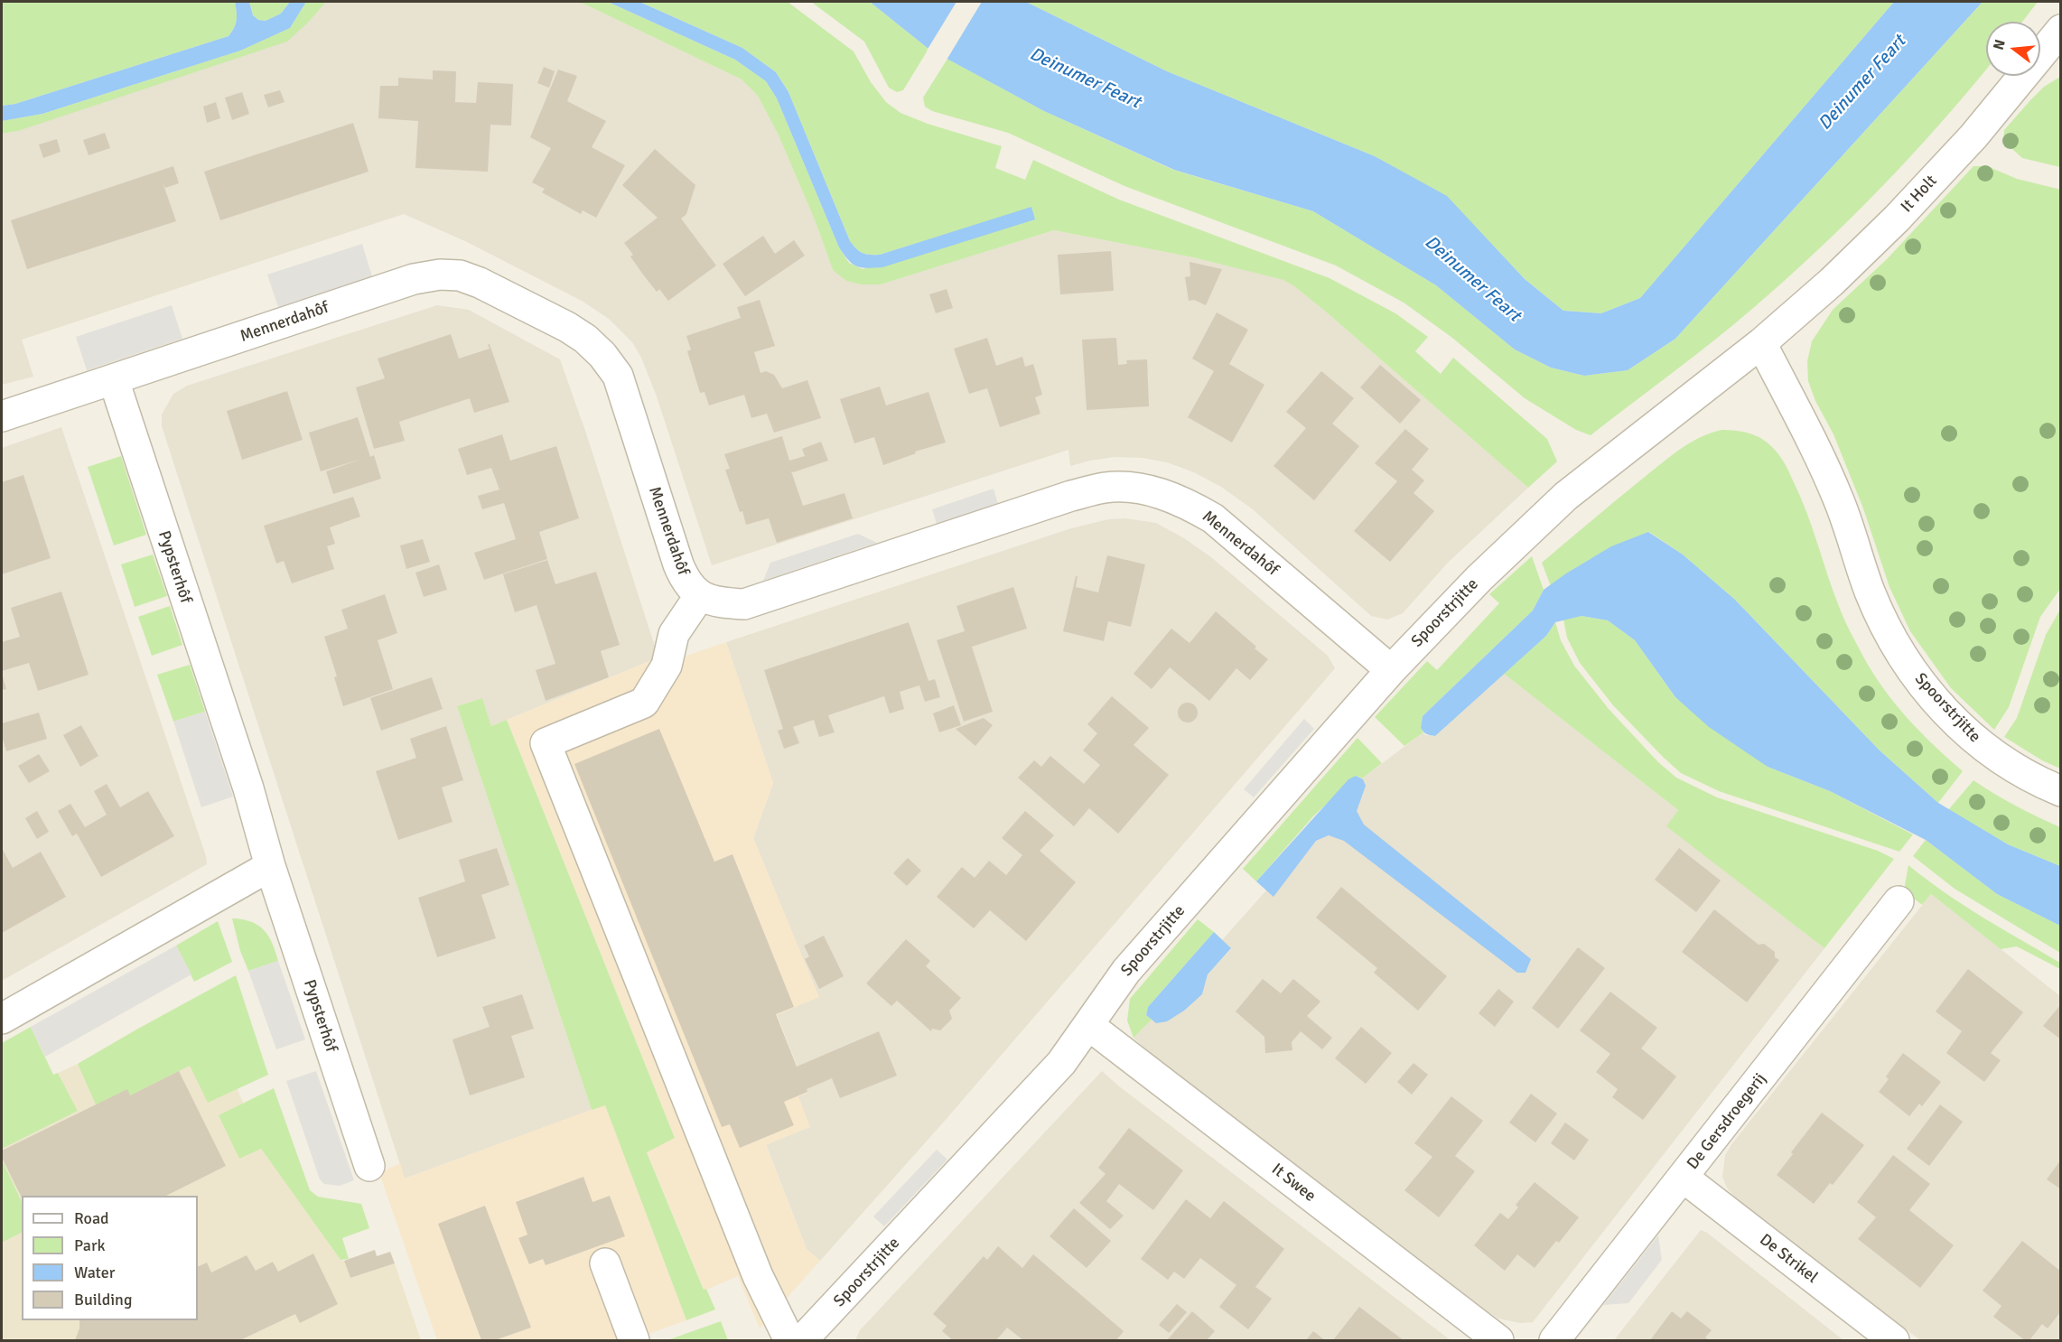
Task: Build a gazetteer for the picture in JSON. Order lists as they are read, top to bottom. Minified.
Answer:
{"streets":{"street":["It Holt","Mennerdahôf","Pypsterhôf","Spoorstrjitte","De Gersdroegerij","It Swee","De Strikel"]},"crossings":[["It Holt","Spoorstrjitte"],["Mennerdahôf","Pypsterhôf"],["Mennerdahôf","Spoorstrjitte"],["Spoorstrjitte","It Swee"],["De Gersdroegerij","De Strikel"]],"water":["Deinumer Feart"],"legend":["Road","Park","Water","Building"],"north":"left"}
